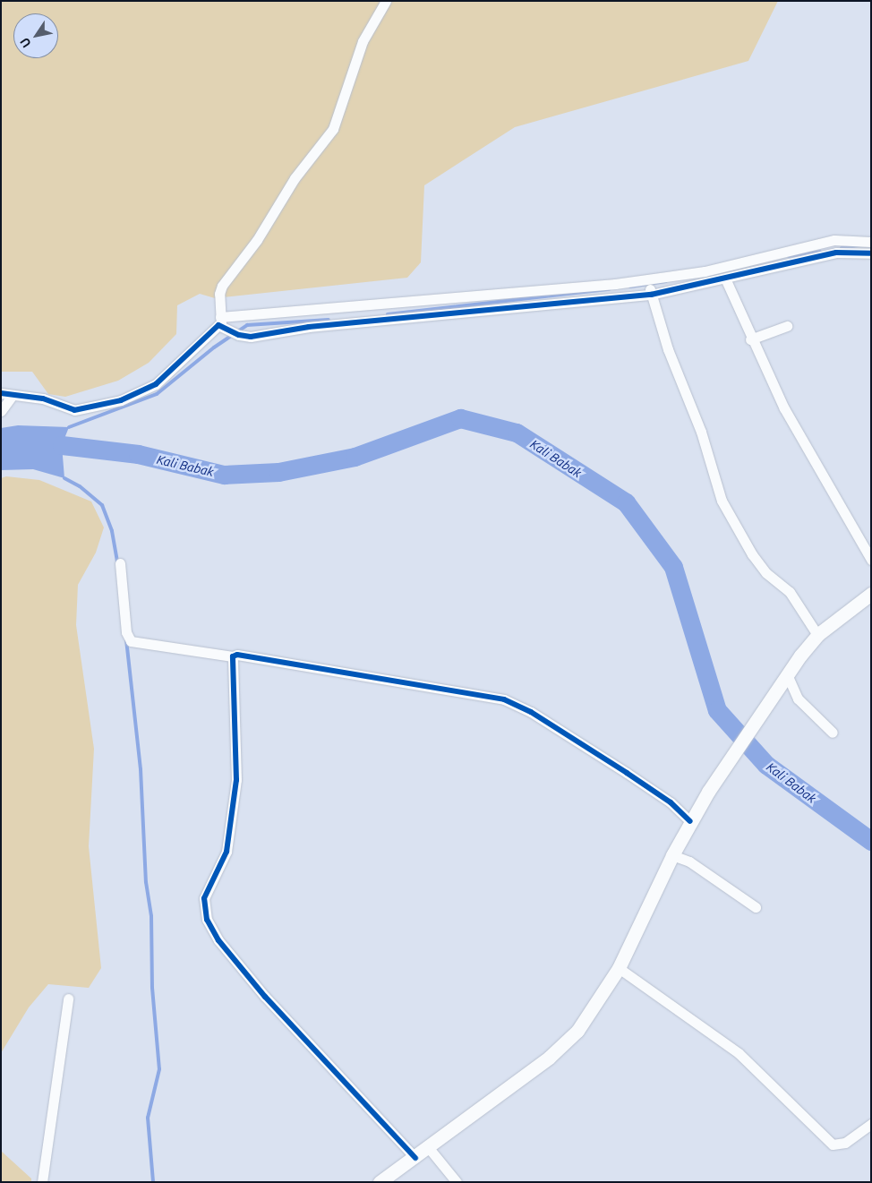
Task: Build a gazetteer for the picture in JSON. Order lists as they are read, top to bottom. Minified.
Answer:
{"water":["Kali Babak"],"north":"bottom left"}
